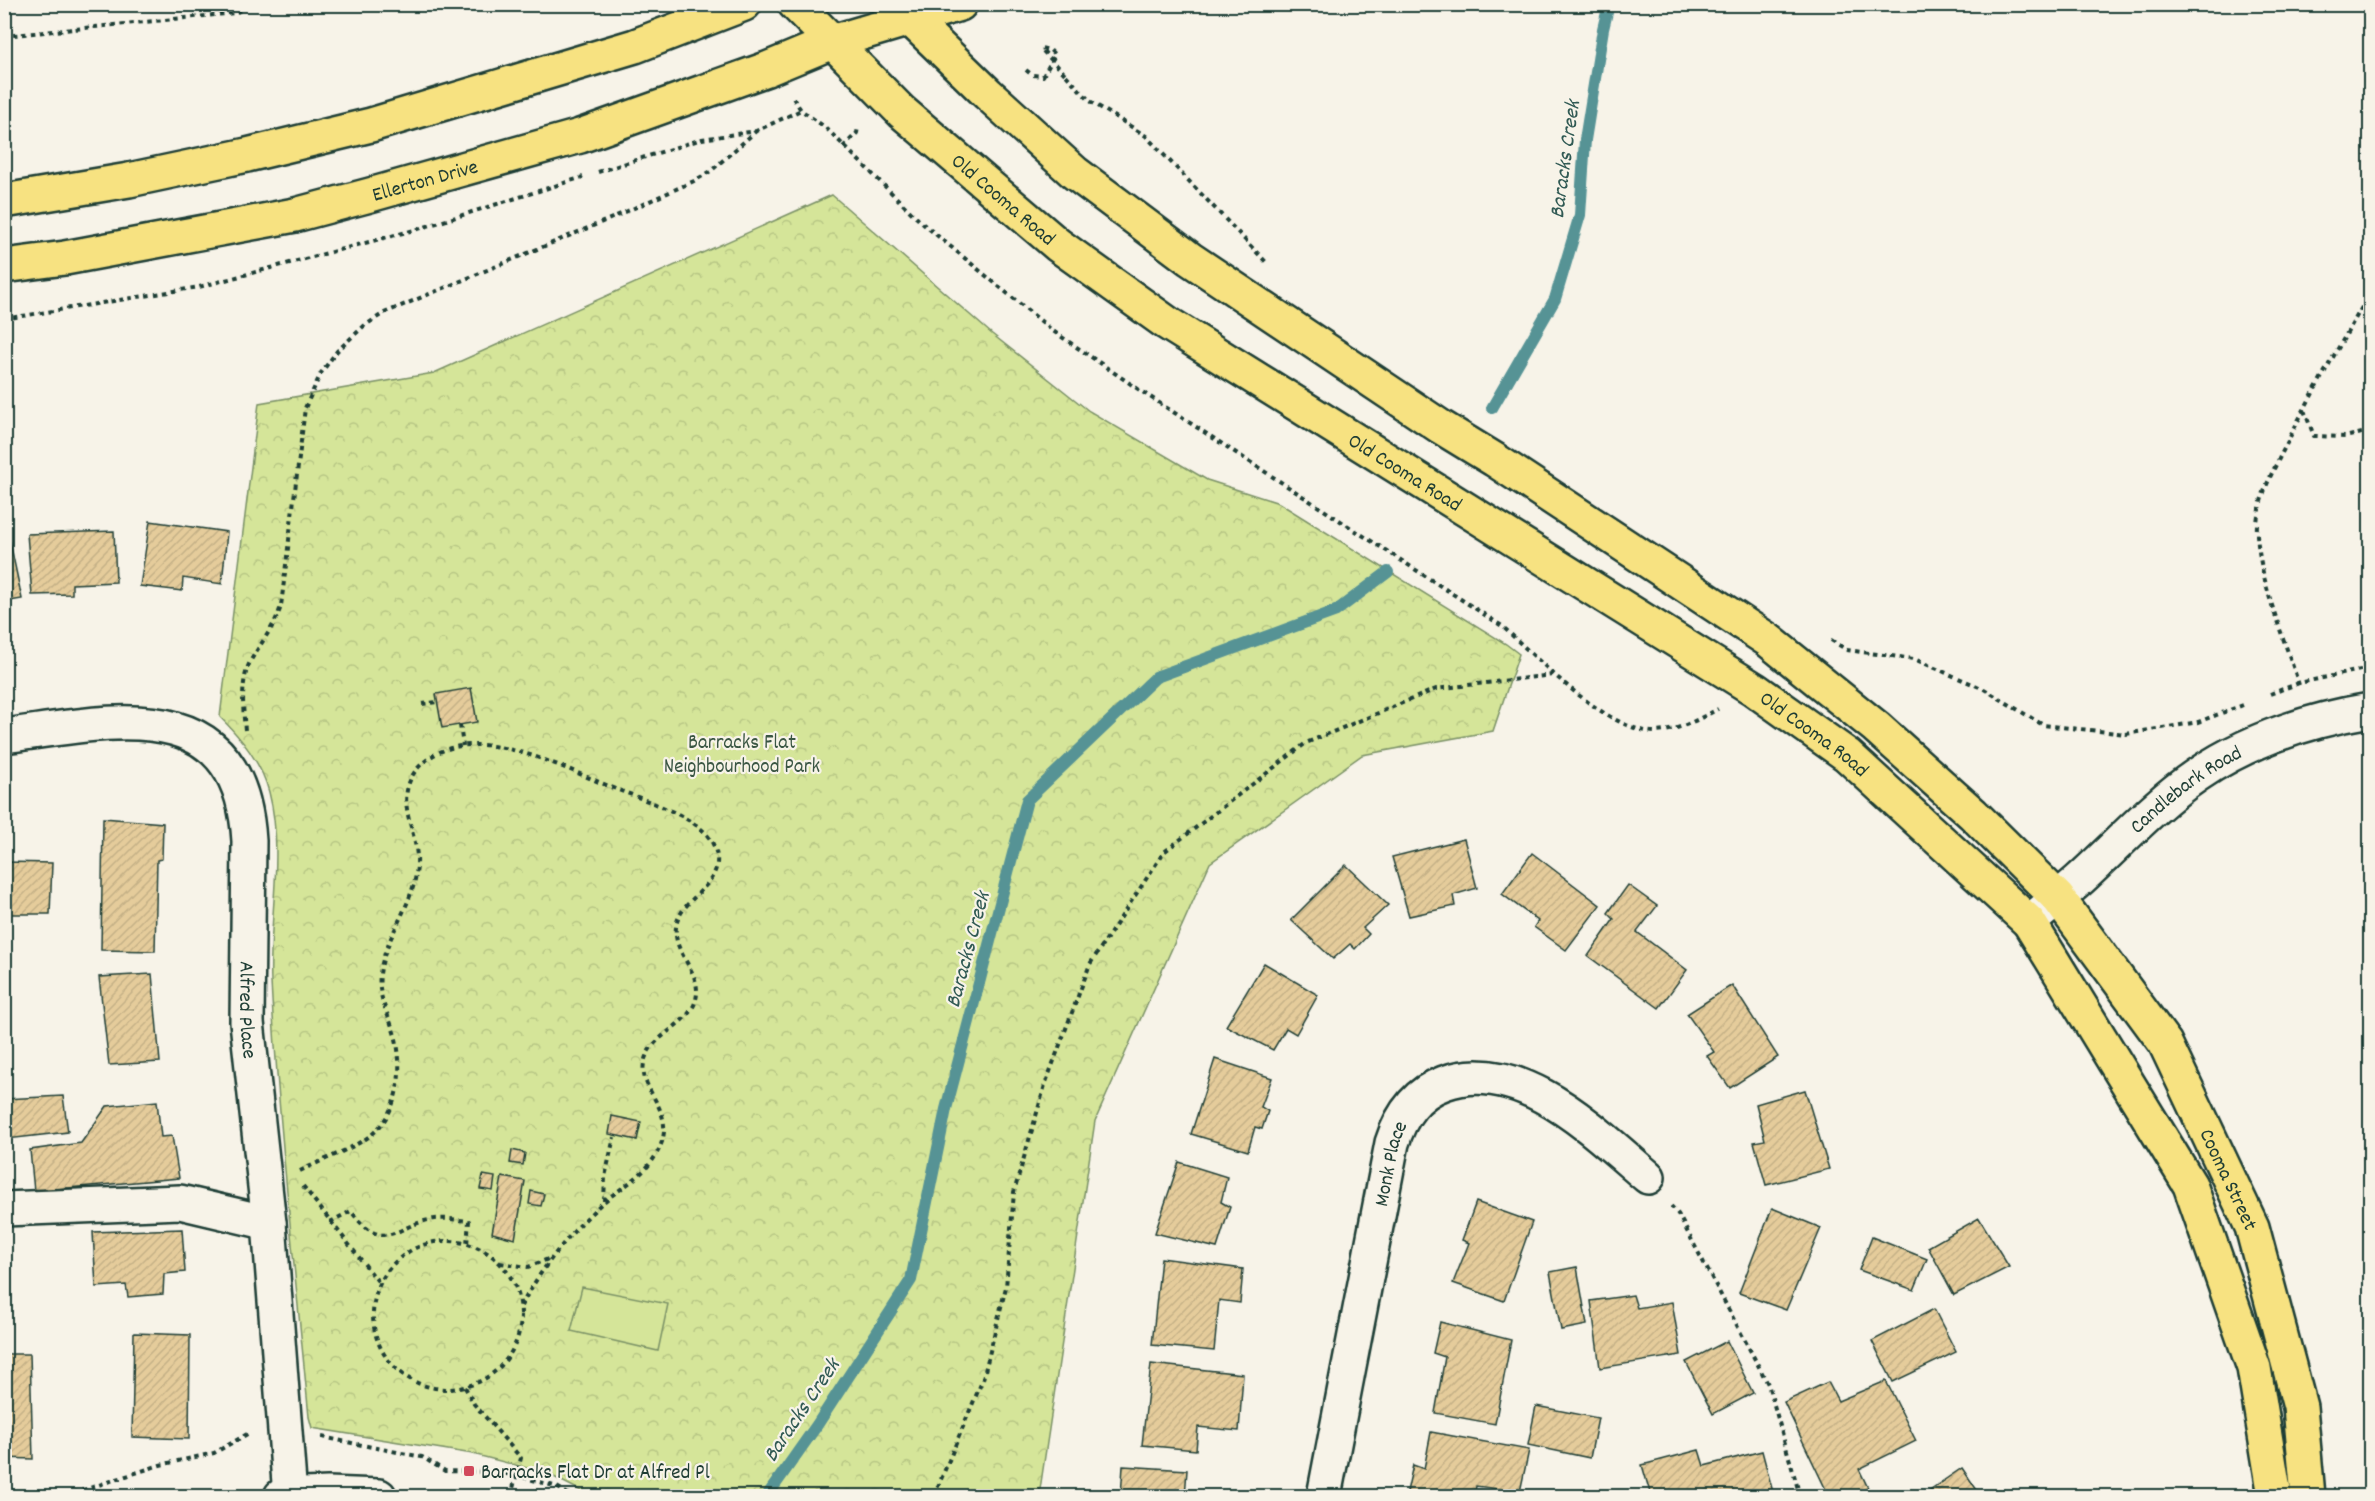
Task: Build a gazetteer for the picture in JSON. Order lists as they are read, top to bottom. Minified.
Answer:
{"streets":{"main road":["Ellerton Drive","Old Cooma Road","Cooma Street"],"street":["Candlebark Road","Alfred Place","Monk Place"]},"crossings":[["Ellerton Drive","Old Cooma Road"],["Old Cooma Road","Candlebark Road"],["Old Cooma Road","Cooma Street"],["Candlebark Road","Cooma Street"]],"water":["Baracks Creek"],"parks":["Barracks Flat Neighbourhood Park"],"places":{"transit":["Barracks Flat Dr at Alfred Pl"]}}
